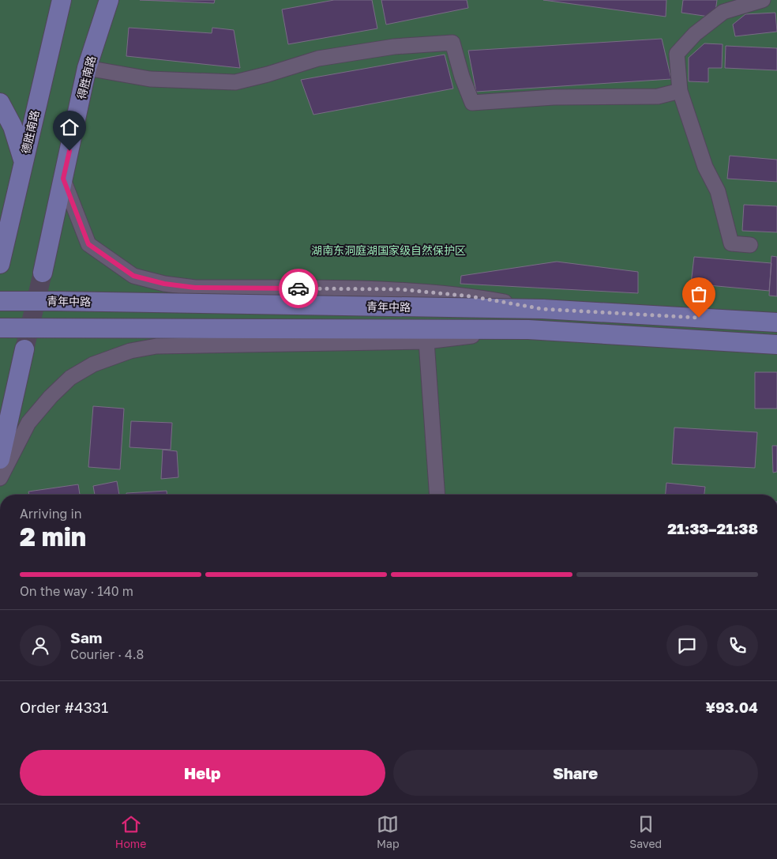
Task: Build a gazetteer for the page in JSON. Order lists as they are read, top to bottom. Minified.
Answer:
{"streets":{"main road":["得胜南路","德胜南路","青年中路"]},"parks":["湖南东洞庭湖国家级自然保护区"],"page":{"heading":["2 min","Arriving in","21:33–21:38"],"panel":["Sam","Courier · 4.8","Order #4331","¥93.04"],"bar":"On the way · 140 m","buttons":["Help","Share"],"tabs":["Home","Map","Saved"]}}
